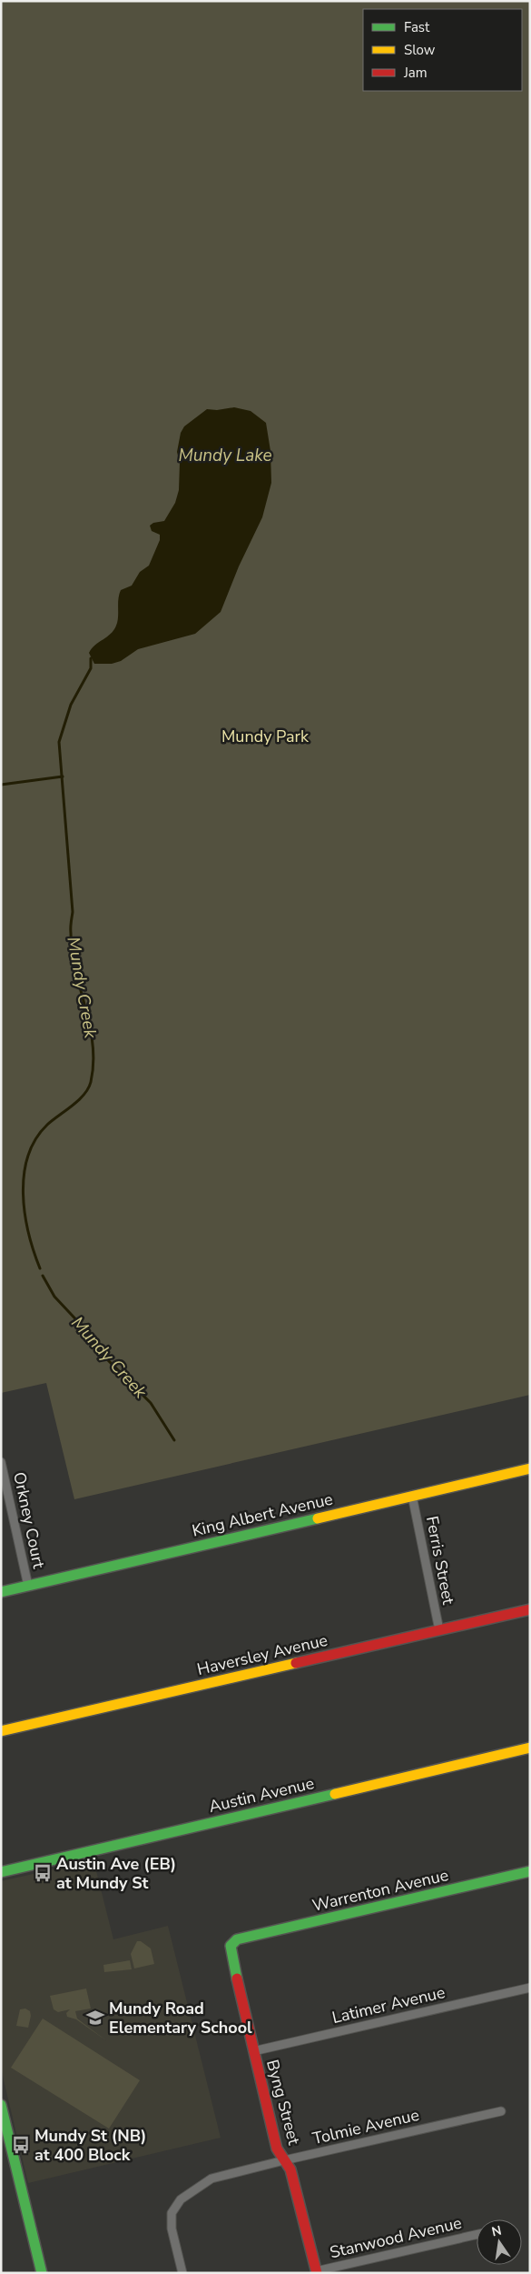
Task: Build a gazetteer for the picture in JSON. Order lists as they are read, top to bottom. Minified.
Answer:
{"streets":{"street":["King Albert Avenue","Orkney Court","Ferris Street","Haversley Avenue","Austin Avenue","Warrenton Avenue","Latimer Avenue","Byng Street","Tolmie Avenue","Stanwood Avenue"]},"crossings":[["King Albert Avenue","Orkney Court"],["King Albert Avenue","Ferris Street"],["Ferris Street","Haversley Avenue"],["Warrenton Avenue","Byng Street"],["Latimer Avenue","Byng Street"],["Byng Street","Tolmie Avenue"],["Byng Street","Stanwood Avenue"]],"water":["Mundy Lake","Mundy Creek"],"parks":["Mundy Park"],"places":{"bus stop":["Austin Ave (EB) at Mundy St","Mundy St (NB) at 400 Block"],"school or university":["Mundy Road Elementary School"]},"legend":["Fast","Slow","Jam"],"north":"top"}
